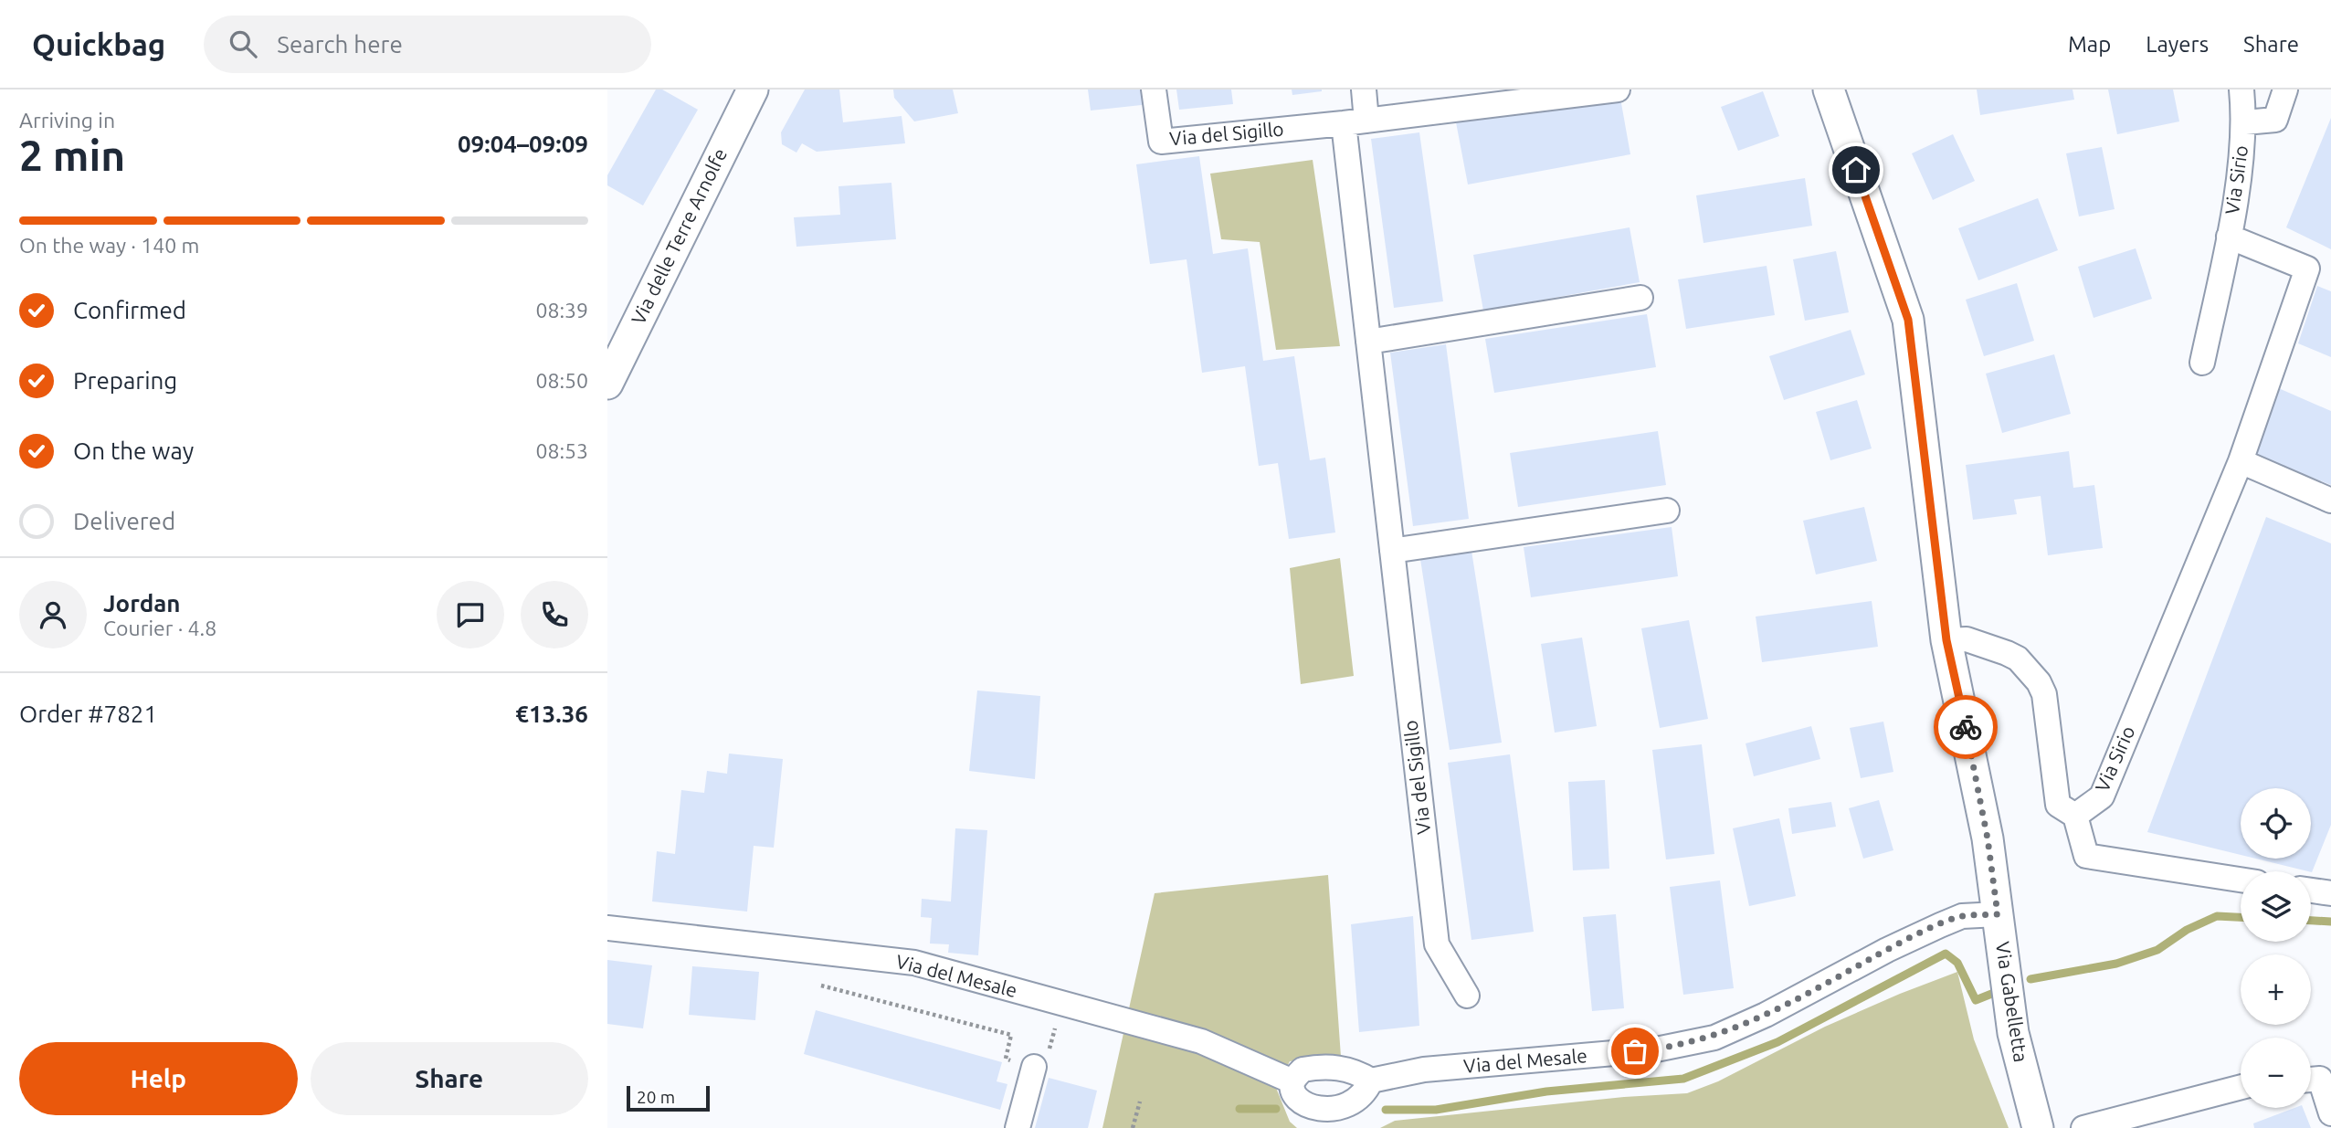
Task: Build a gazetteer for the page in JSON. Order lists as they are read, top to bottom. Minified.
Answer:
{"streets":{"street":["Via del Sigillo","Via Sirio","Via delle Terre Arnolfe","Via del Mesale","Via Gabelletta"]},"crossings":[["Via del Mesale","Via Gabelletta"]],"scale_bar":"20 m","page":{"header":"Quickbag","search":"Search here","nav":["Map","Layers","Share"],"heading":["2 min","Arriving in","09:04–09:09"],"panel":["Jordan","Courier · 4.8","Order #7821","€13.36"],"bar":"On the way · 140 m","list":[["Confirmed","08:39"],["Preparing","08:50"],["On the way","08:53"],"Delivered"],"map_buttons":["+","−"],"buttons":["Help","Share"],"scale":"20 m"}}
